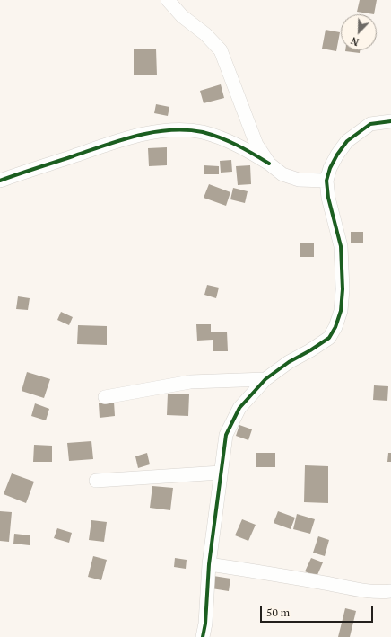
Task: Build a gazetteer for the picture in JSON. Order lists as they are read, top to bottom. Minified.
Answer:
{"scale_bar":"50 m","north":"bottom left"}
